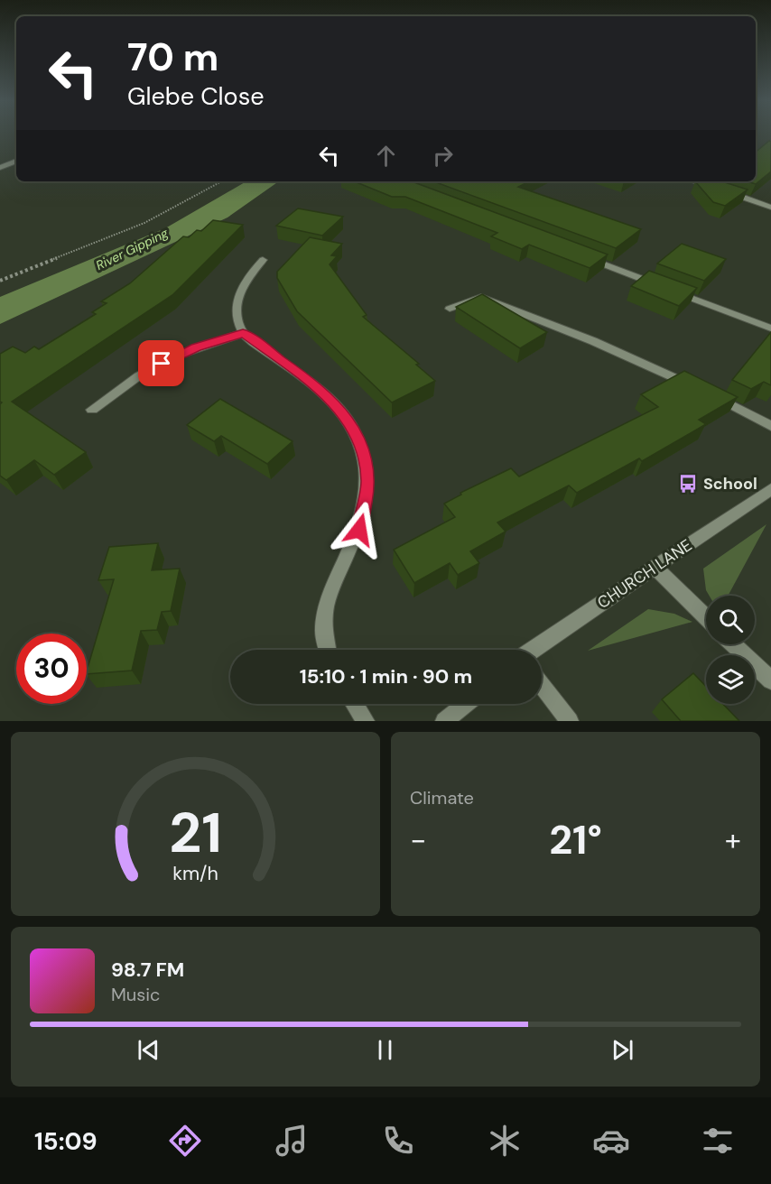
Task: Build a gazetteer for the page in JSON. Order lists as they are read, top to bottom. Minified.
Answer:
{"streets":{"street":["CHURCH LANE"]},"water":["River Gipping"],"places":{"bus stop":["School"]},"page":{"turn":["70 m","Glebe Close"],"limit":"30","trip":"15:10 · 1 min · 90 m","tile":"Climate","heat":["−","21°","+"],"song":["98.7 FM","Music"],"tabs":"15:09","gauge":["21","km/h"]}}
